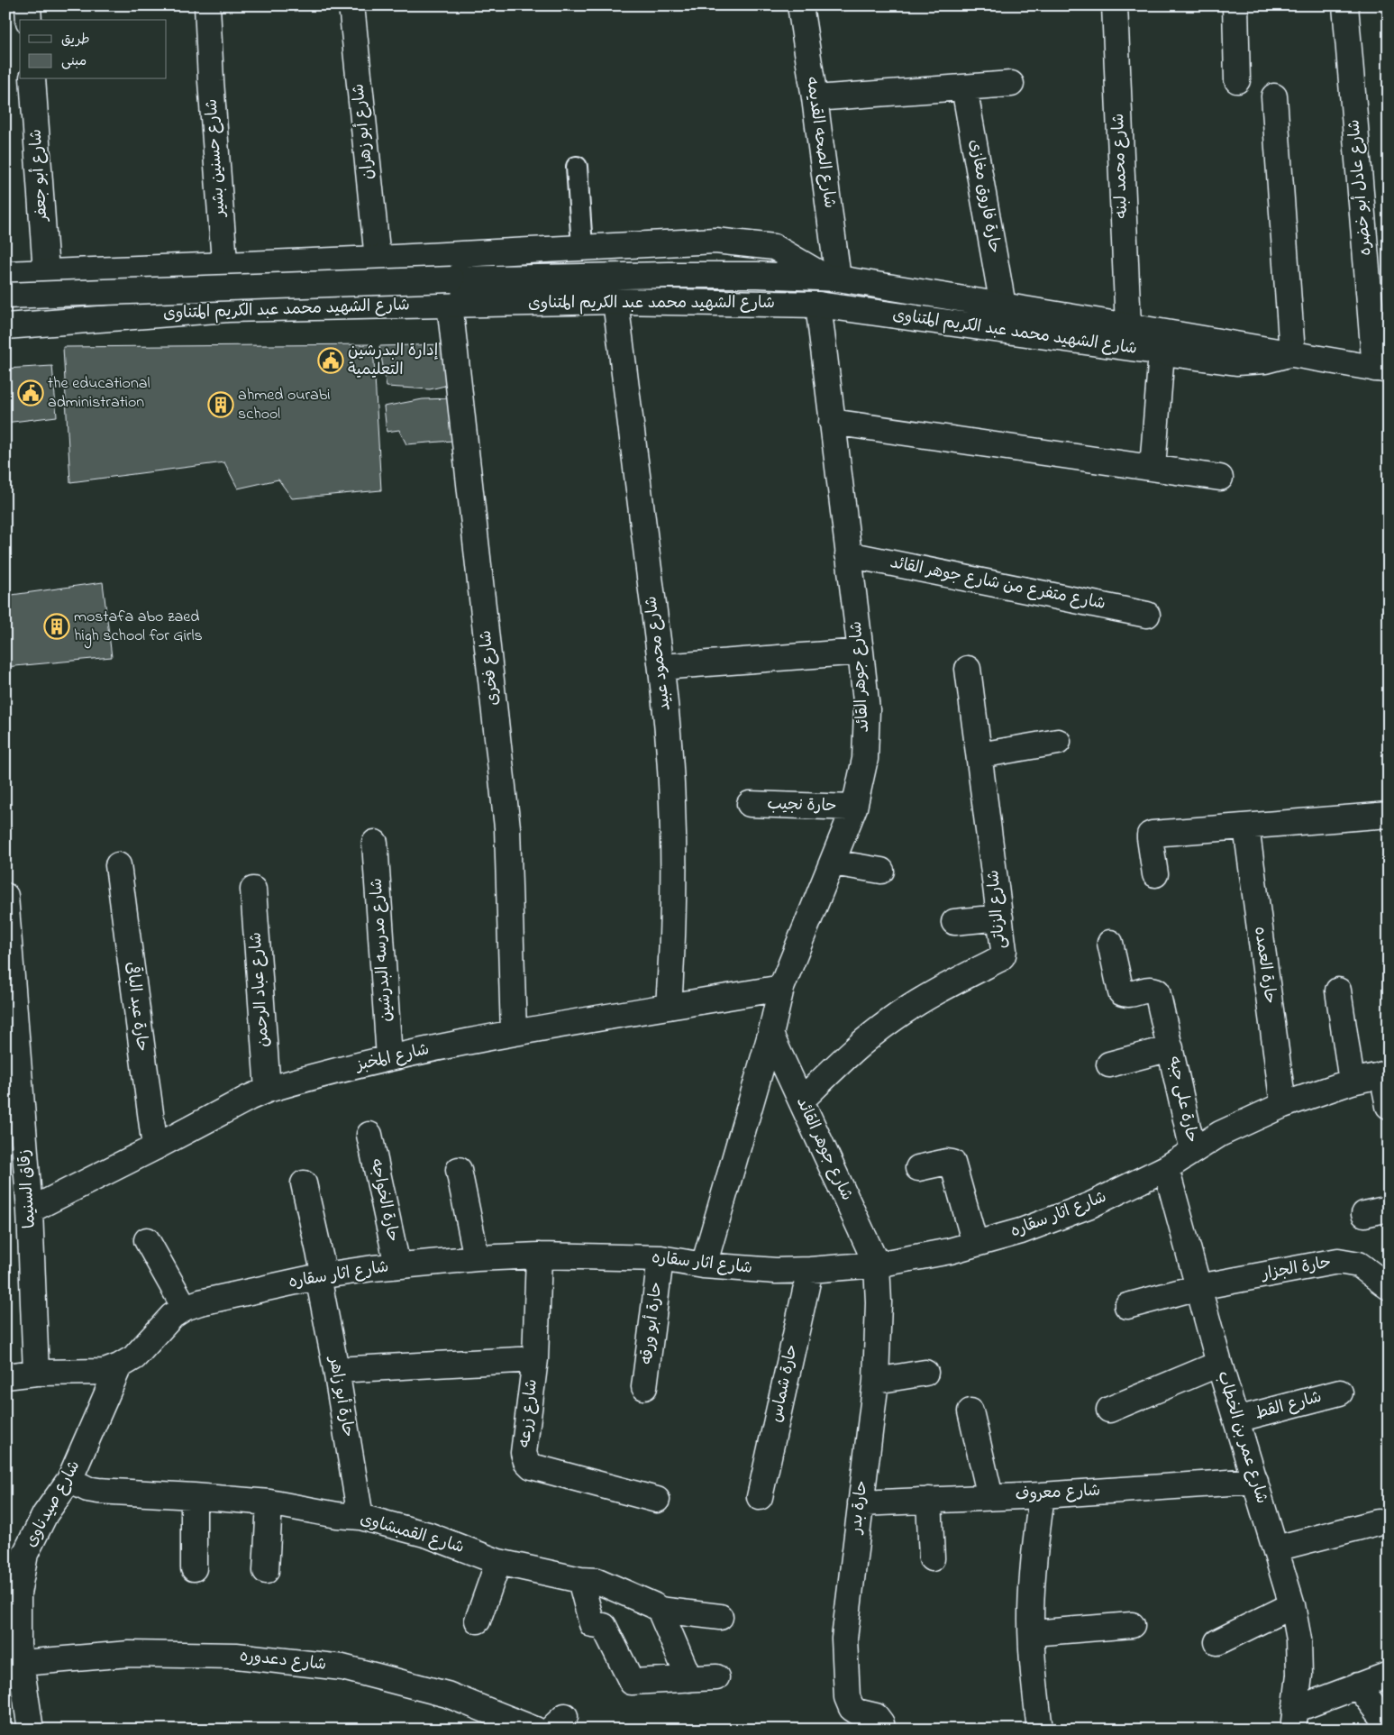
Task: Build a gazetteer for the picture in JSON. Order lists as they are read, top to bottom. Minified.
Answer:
{"streets":{"street":["شارع أبو زهران","شارع الصحه القديمه","شارع حسنين بشير","شارع محمد لبنه","شارع أبو جعفر","شارع عادل أبو خضره","حارة فاروق مغازى","شارع الشهيد محمد عبد الكريم المتناوى","شارع متفرع من شارع جوهر القائد","شارع محمود عبيد","شارع فخرى","شارع جوهر القائد","حارة نجيب","شارع الزناتى","شارع مدرسه البدرشين","حارة العمده","شارع عباد الرحمن","حارة عبد الباقى","شارع المخبز","حارة على جبه","زقاق السنيما","حارة الخواجه","شارع اثار سقاره","حارة الجزار","حارة أبو ورقه","حارة شماس","حارة أبو زاهر","شارع القط","شارع زرعه","شارع عمر بن الخطاب","شارع معروف","شارع صيدناوى","حارة بدر","شارع القمبشاوى","شارع دعدوره"]},"crossings":[["شارع حسنين بشير","شارع الشهيد محمد عبد الكريم المتناوى"],["شارع الشهيد محمد عبد الكريم المتناوى","شارع محمود عبيد"],["شارع الشهيد محمد عبد الكريم المتناوى","شارع فخرى"],["شارع الشهيد محمد عبد الكريم المتناوى","شارع جوهر القائد"],["شارع متفرع من شارع جوهر القائد","شارع جوهر القائد"],["شارع محمود عبيد","شارع المخبز"],["شارع فخرى","شارع المخبز"],["شارع جوهر القائد","حارة نجيب"],["شارع جوهر القائد","شارع الزناتى"],["شارع جوهر القائد","شارع المخبز"],["شارع جوهر القائد","شارع اثار سقاره"],["شارع جوهر القائد","حارة بدر"],["شارع مدرسه البدرشين","شارع المخبز"],["حارة العمده","شارع اثار سقاره"],["شارع عباد الرحمن","شارع المخبز"],["حارة عبد الباقى","شارع المخبز"],["شارع المخبز","زقاق السنيما"],["حارة على جبه","شارع اثار سقاره"],["زقاق السنيما","شارع اثار سقاره"],["حارة الخواجه","شارع اثار سقاره"],["شارع اثار سقاره","حارة أبو ورقه"],["شارع اثار سقاره","حارة شماس"],["شارع اثار سقاره","حارة أبو زاهر"],["شارع اثار سقاره","شارع زرعه"],["شارع اثار سقاره","شارع عمر بن الخطاب"],["شارع اثار سقاره","شارع صيدناوى"],["شارع اثار سقاره","حارة بدر"],["حارة الجزار","شارع عمر بن الخطاب"],["حارة أبو زاهر","شارع القمبشاوى"],["شارع القط","شارع عمر بن الخطاب"],["شارع عمر بن الخطاب","شارع معروف"],["شارع معروف","حارة بدر"],["شارع صيدناوى","شارع القمبشاوى"],["شارع صيدناوى","شارع دعدوره"]],"places":{"public building":["إدارة البدرشين التعليمية","the educational administration"],"building":["ahmed ourabi school","mostafa abo zaed high school for Girls"]},"legend":["طريق","مبنى"]}
